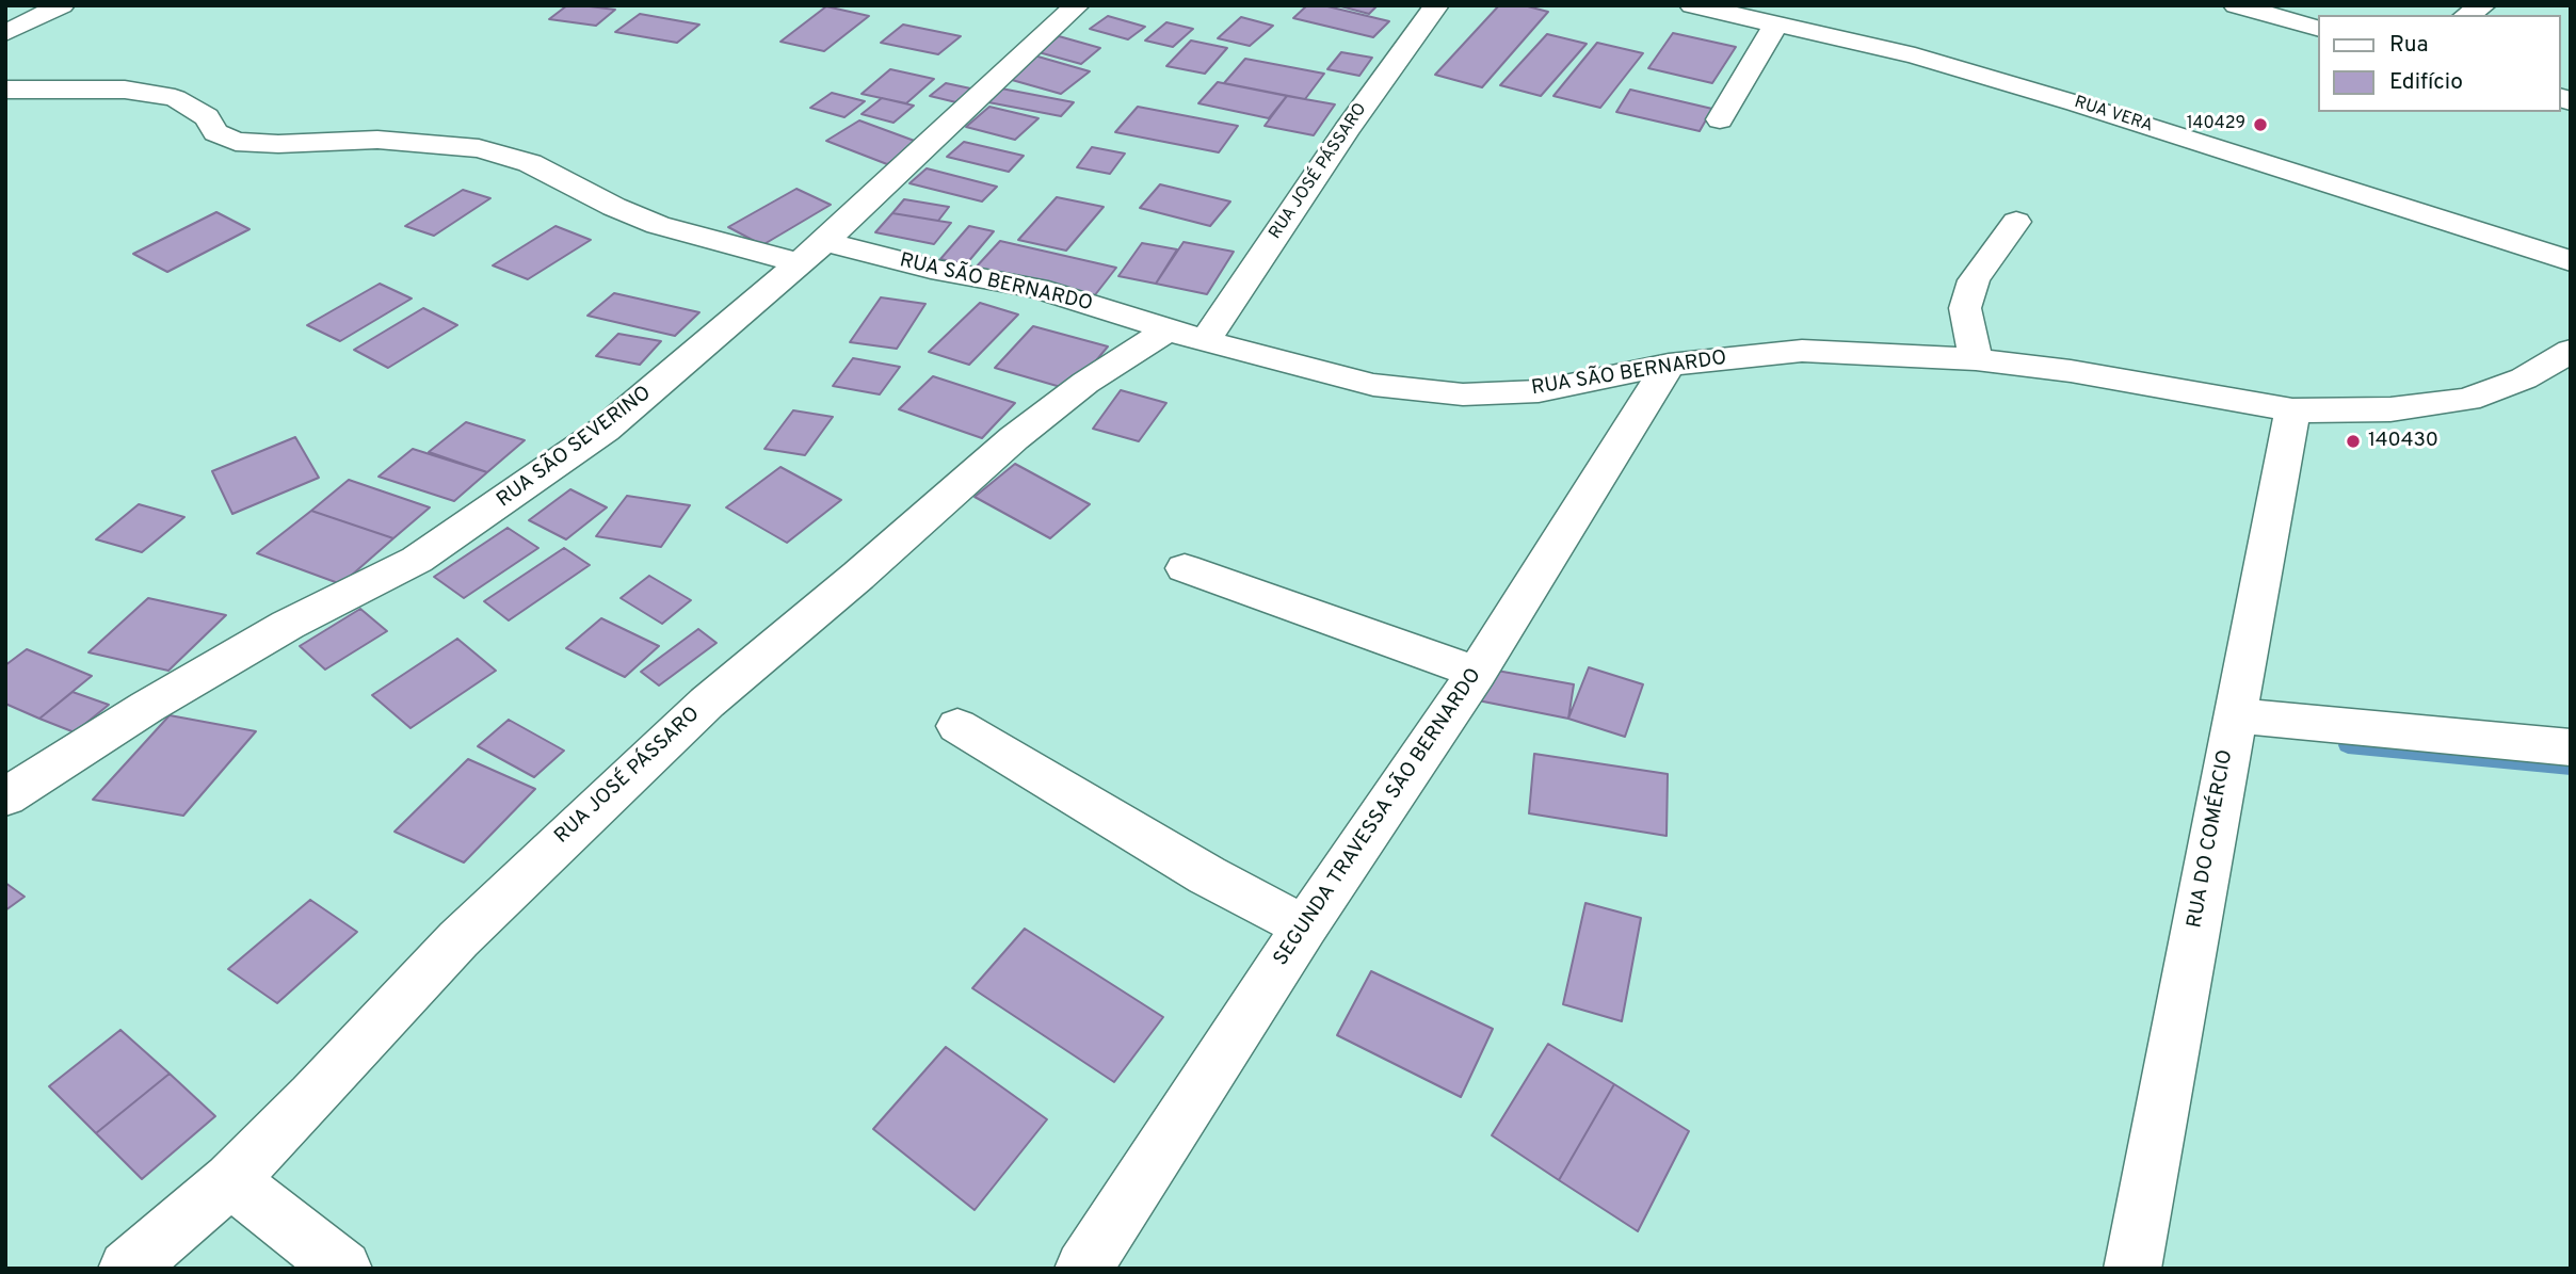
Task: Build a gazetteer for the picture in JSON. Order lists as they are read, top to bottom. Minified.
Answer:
{"streets":{"street":["RUA VERA","RUA JOSÉ PÁSSARO","RUA SÃO BERNARDO","RUA SÃO SEVERINO","SEGUNDA TRAVESSA SÃO BERNARDO","RUA DO COMÉRCIO"]},"crossings":[["RUA JOSÉ PÁSSARO","RUA SÃO BERNARDO"],["RUA SÃO BERNARDO","RUA SÃO SEVERINO"],["RUA SÃO BERNARDO","SEGUNDA TRAVESSA SÃO BERNARDO"],["RUA SÃO BERNARDO","RUA DO COMÉRCIO"]],"places":["140429","140430"],"legend":["Rua","Edifício"]}
